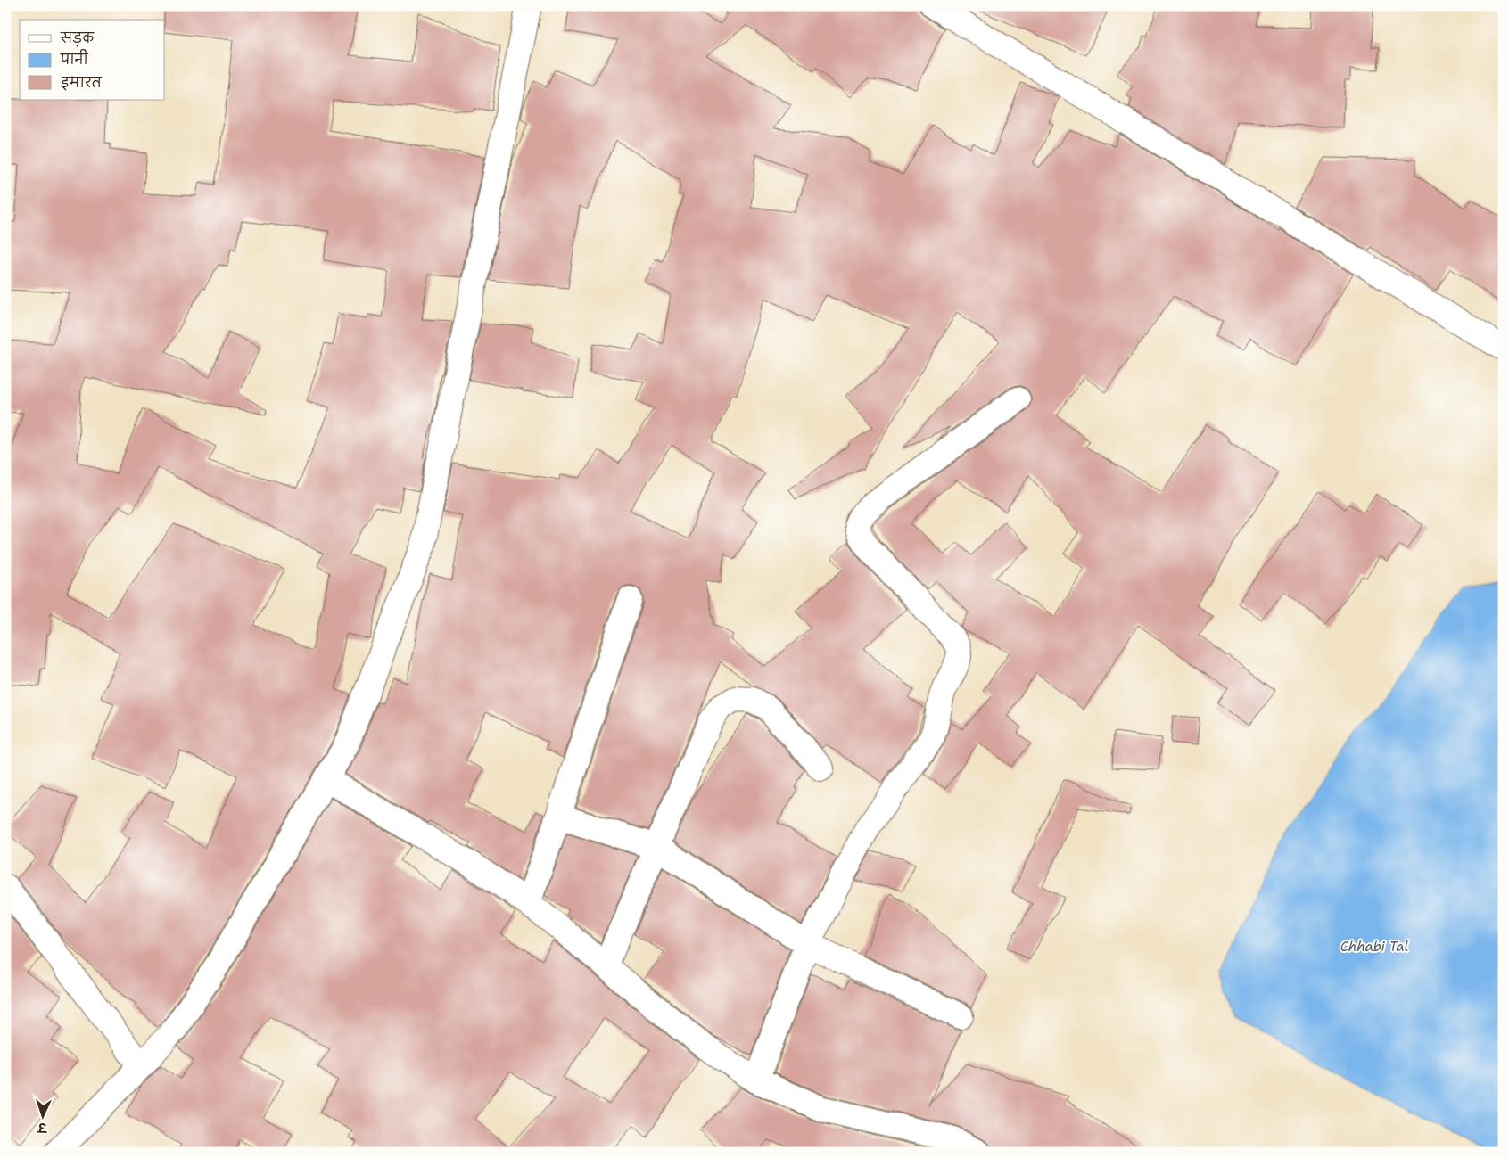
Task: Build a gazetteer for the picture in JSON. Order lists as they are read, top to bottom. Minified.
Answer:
{"water":["Chhabi Tal"],"legend":["सड़क","पानी","इमारत"],"north":"bottom"}
